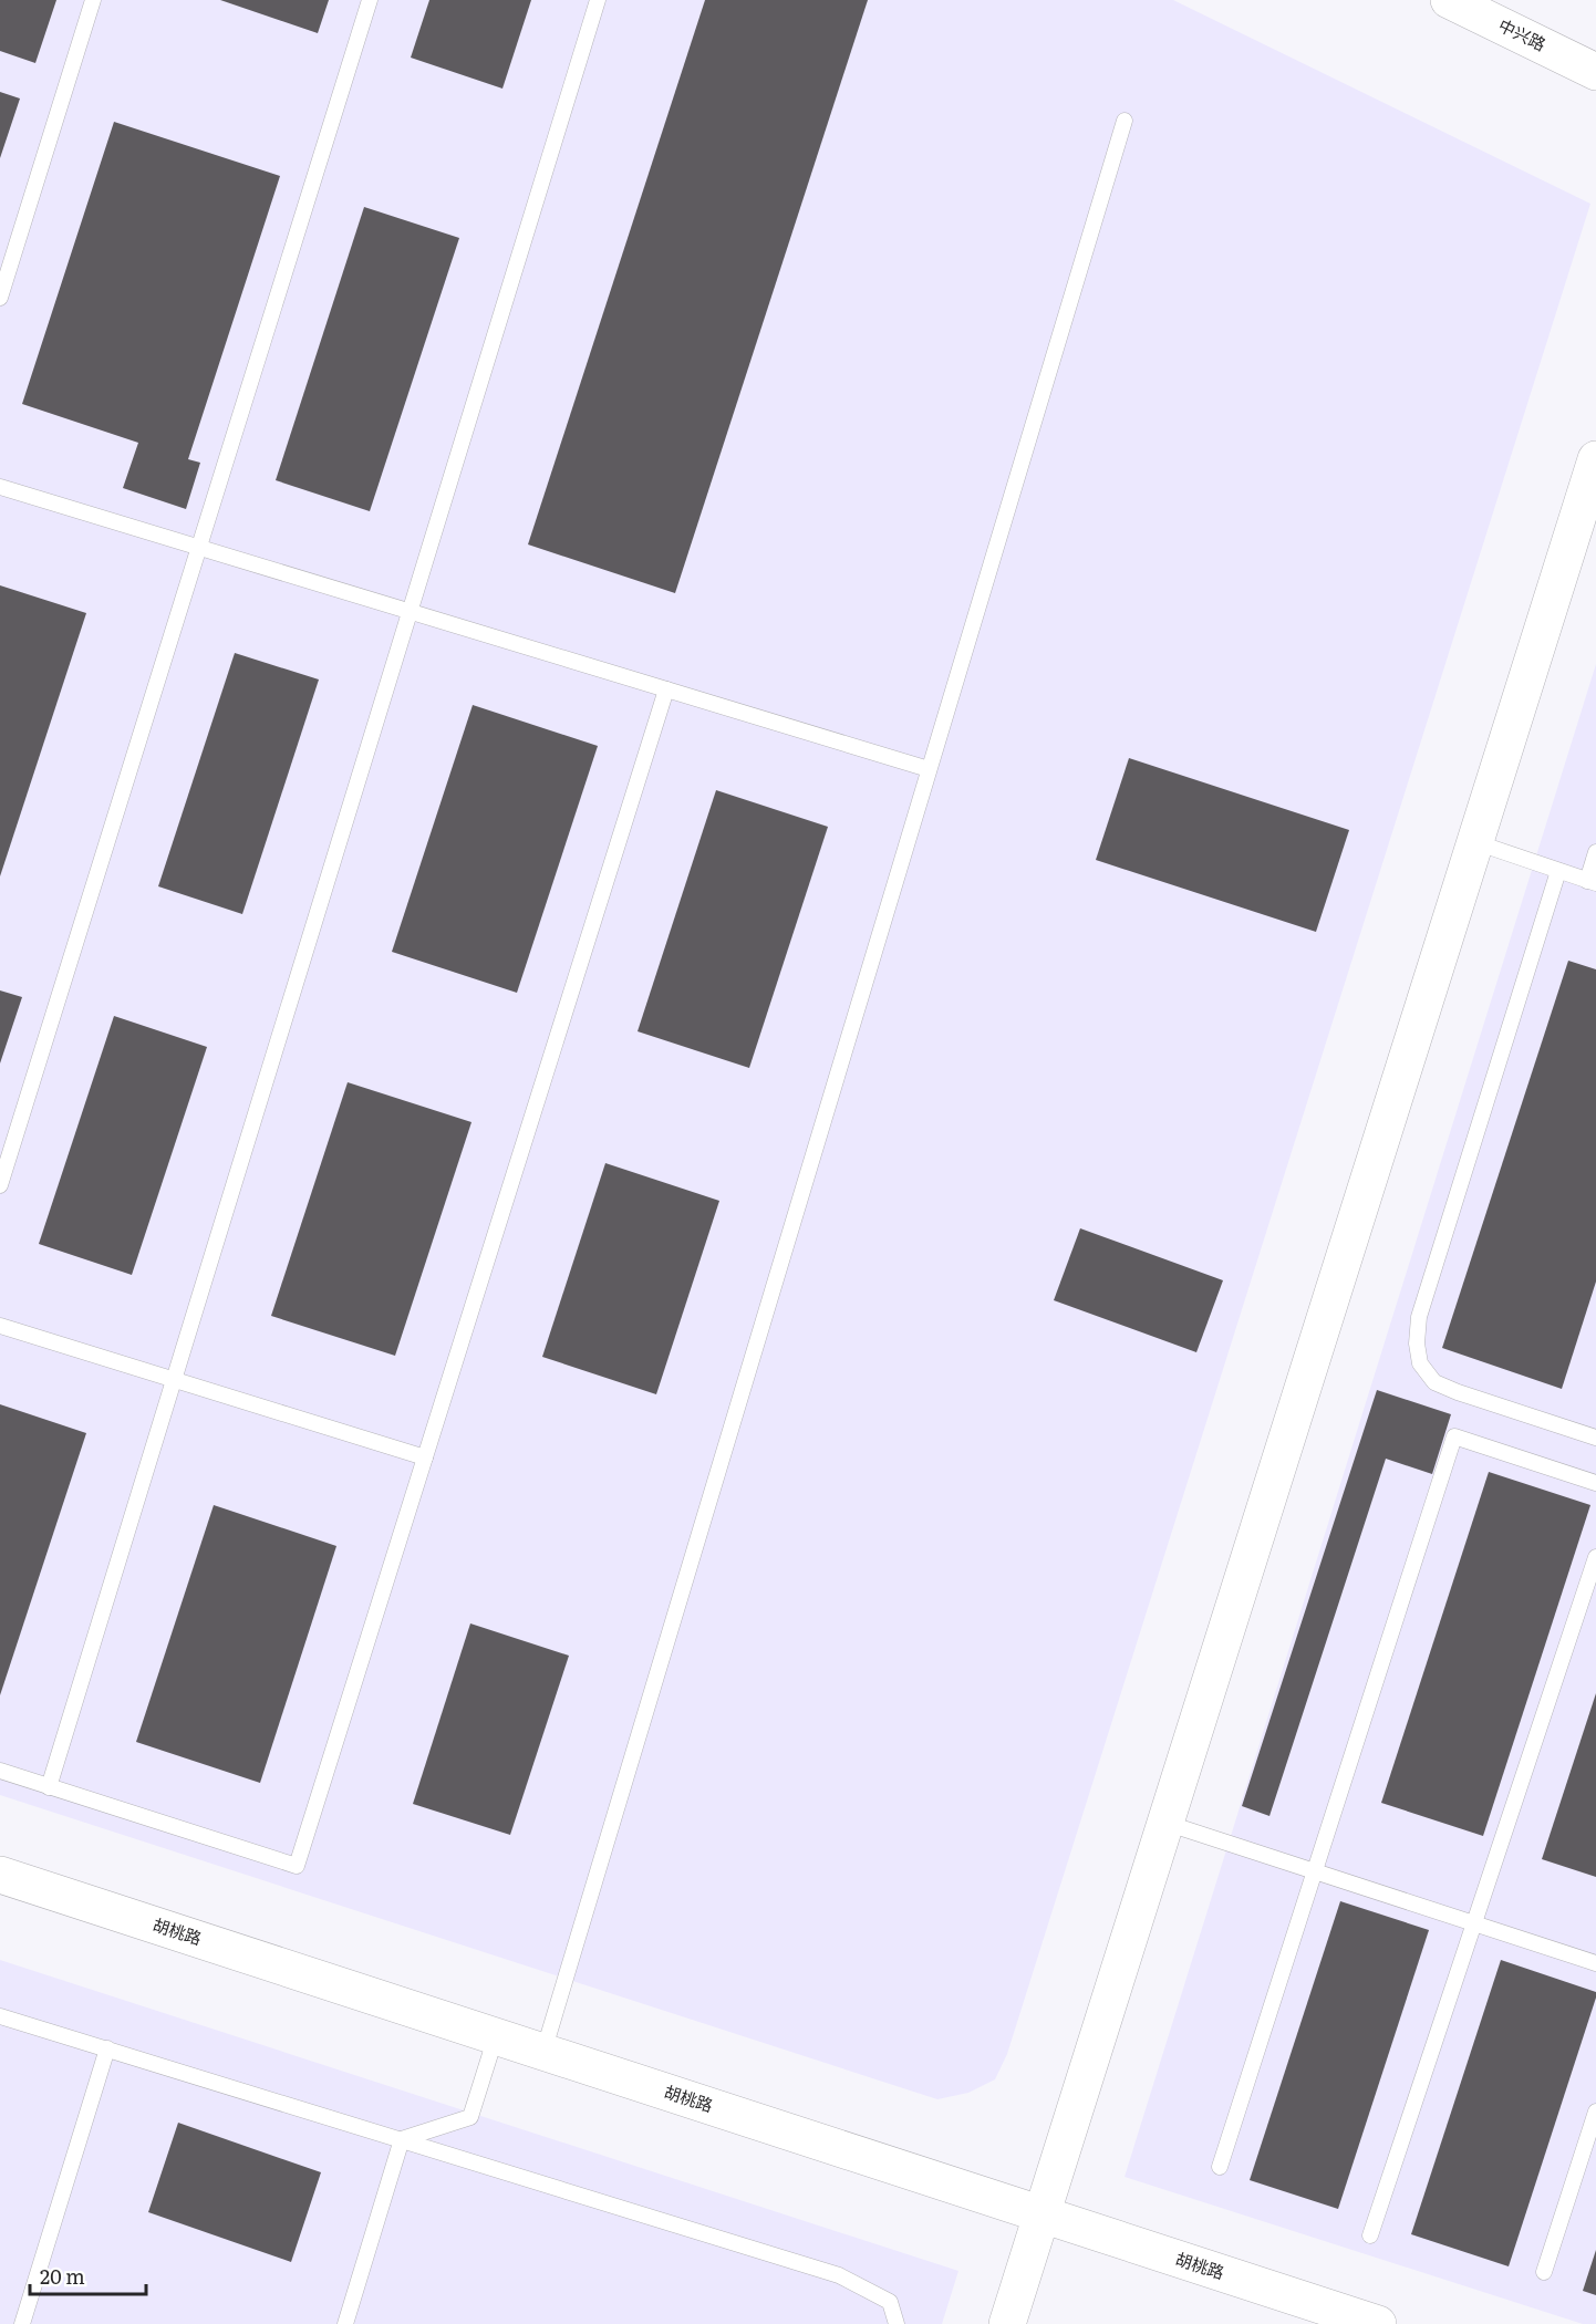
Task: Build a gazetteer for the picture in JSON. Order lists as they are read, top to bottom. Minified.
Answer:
{"streets":{"street":["中兴路","胡桃路"]},"scale_bar":"20 m"}
